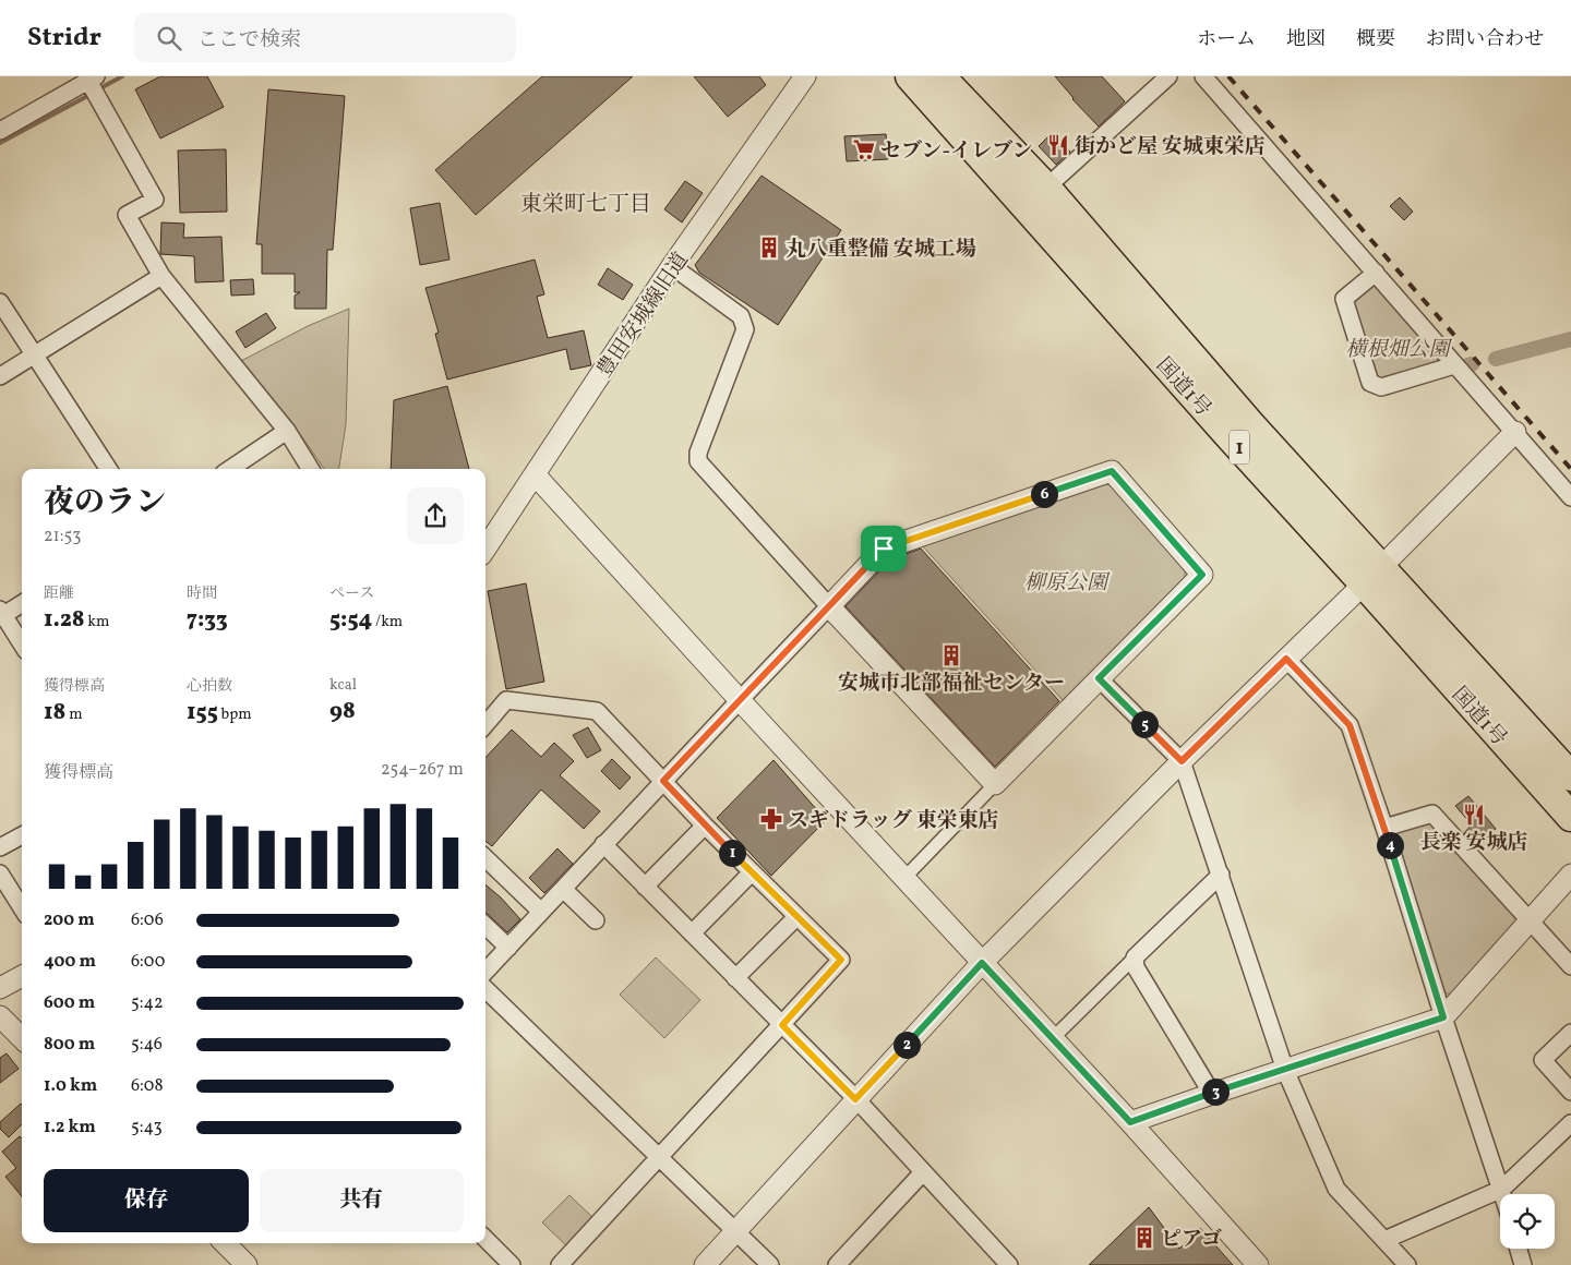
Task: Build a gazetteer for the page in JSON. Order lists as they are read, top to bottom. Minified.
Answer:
{"streets":{"highway":["国道1号","1"],"street":["豊田安城線旧道"]},"districts":["東栄町七丁目"],"parks":["横根畑公園","柳原公園"],"places":{"restaurant":["街かど屋 安城東栄店","長楽 安城店"],"supermarket":["セブン-イレブン"],"building":["丸八重整備 安城工場","安城市北部福祉センター","ピアゴ"],"pharmacy":["スギドラッグ 東栄東店"]},"page":{"header":"Stridr","search":"ここで検索","nav":["ホーム","地図","概要","お問い合わせ"],"heading":["夜のラン","21:53"],"pins":["6","5","4","1","2","3"],"stats":[["距離","1.28 km"],["時間","7:33"],["ペース","5:54 /km"],["獲得標高","18 m"],["心拍数","155 bpm"],["kcal","98"]],"chart":["獲得標高","254–267 m"],"list":[{"name":"200 m","note":"6:06"},{"name":"400 m","note":"6:00"},{"name":"600 m","note":"5:42"},{"name":"800 m","note":"5:46"},{"name":"1.0 km","note":"6:08"},{"name":"1.2 km","note":"5:43"}],"buttons":["保存","共有"]}}
